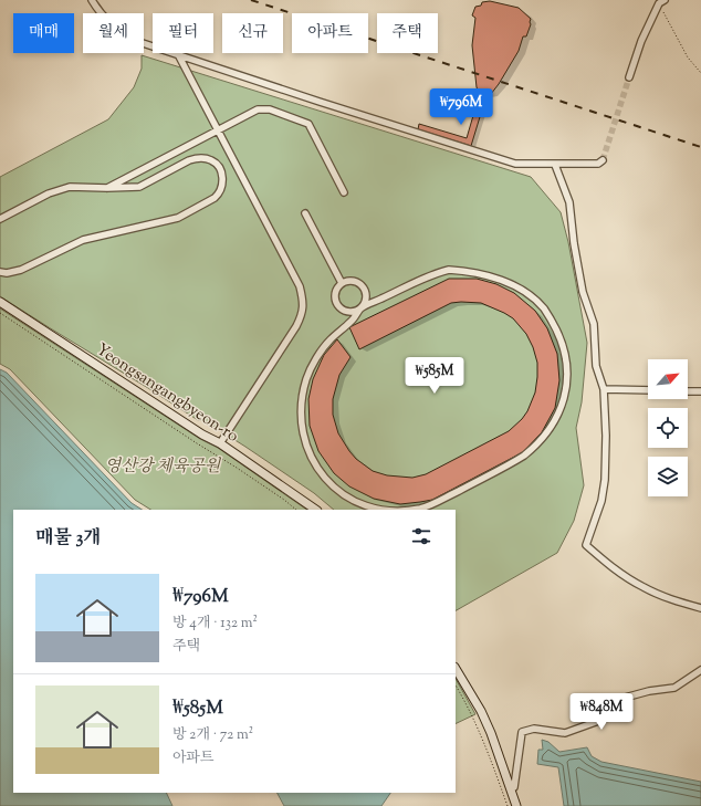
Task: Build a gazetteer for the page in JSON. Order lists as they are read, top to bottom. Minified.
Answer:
{"streets":{"street":["Yeongsangangbyeon-ro"]},"parks":["영산강 체육공원"],"north":"top right","page":{"chip":["매매","월세","필터","신규","아파트","주택"],"price":["₩796M","₩585M","₩848M"],"heading":"매물 3개","list":[{"name":"₩796M","note":"방 4개 · 132 m² · 주택"},{"name":"₩585M","note":"방 2개 · 72 m² · 아파트"}]}}
